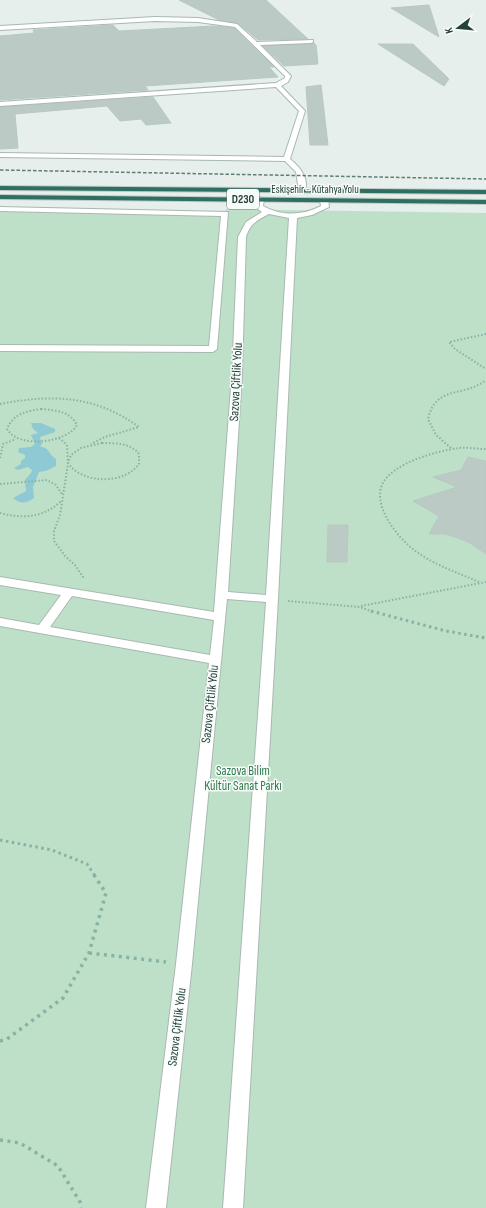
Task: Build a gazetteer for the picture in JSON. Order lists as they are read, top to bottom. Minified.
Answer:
{"streets":{"highway":["Eskişehir - Kütahya Yolu","D230"],"street":["Sazova Çiftlik Yolu"]},"parks":["Sazova Bilim Kültür Sanat Parkı"],"north":"left"}
